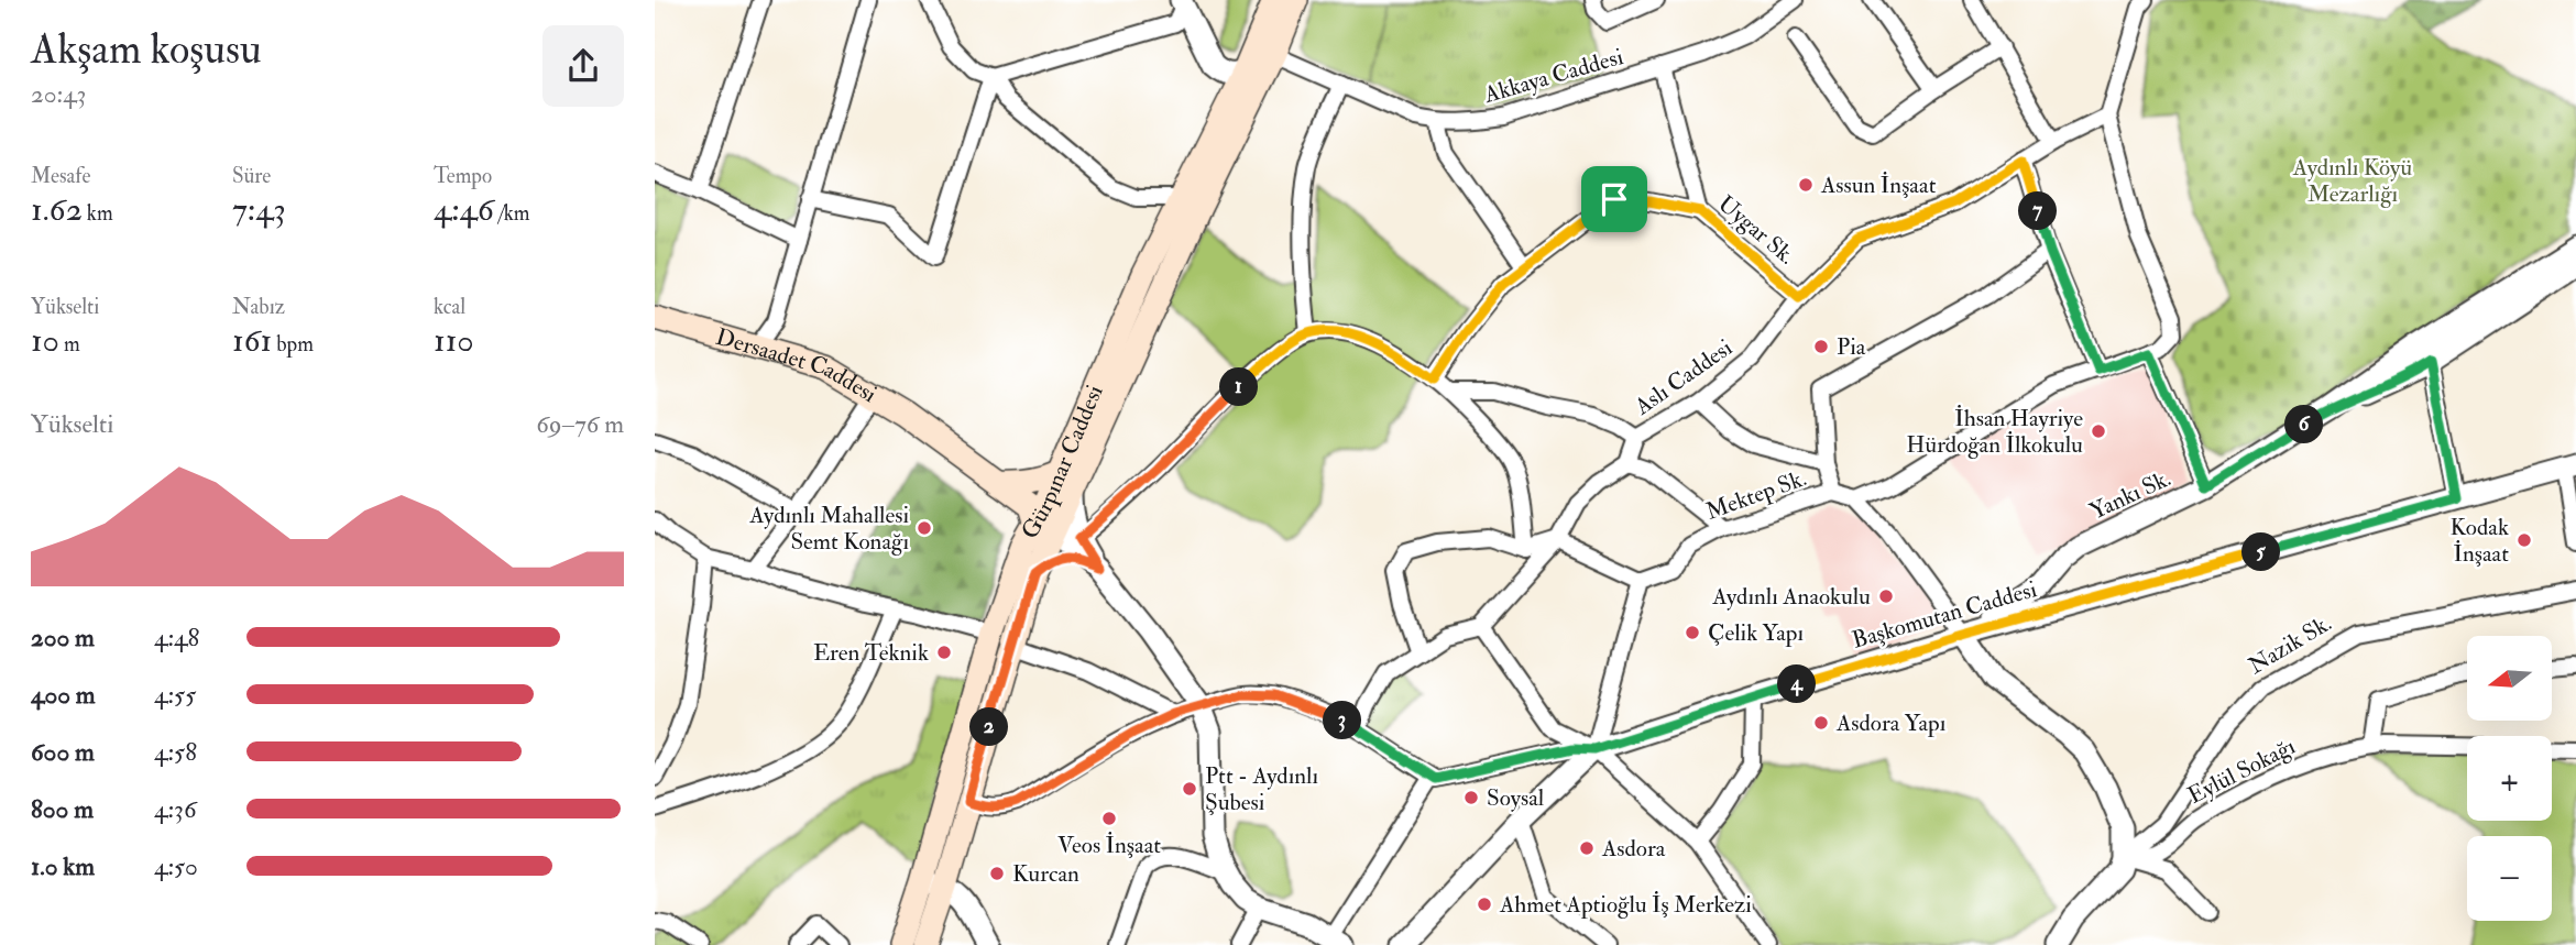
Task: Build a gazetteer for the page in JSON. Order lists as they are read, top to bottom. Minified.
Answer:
{"streets":{"main road":["Dersaadet Caddesi","Gürpınar Caddesi"],"street":["Akkaya Caddesi","Uygar Sk.","Aslı Caddesi","Mektep Sk.","Yankı Sk.","Başkomutan Caddesi","Nazik Sk.","Eylül Sokağı"]},"crossings":[["Akkaya Caddesi","Gürpınar Caddesi"],["Uygar Sk.","Aslı Caddesi"],["Dersaadet Caddesi","Gürpınar Caddesi"],["Yankı Sk.","Başkomutan Caddesi"],["Nazik Sk.","Eylül Sokağı"]],"parks":["Aydınlı Köyü Mezarlığı"],"places":["Assun İnşaat","Pia","İhsan Hayriye Hürdoğan İlkokulu","Aydınlı Mahallesi Semt Konağı","Kodak İnşaat","Aydınlı Anaokulu","Çelik Yapı","Eren Teknik","Asdora Yapı","Ptt - Aydınlı Şubesi","Soysal","Veos İnşaat","Asdora","Kurcan","Ahmet Aptioğlu İş Merkezi"],"north":"left","page":{"heading":["Akşam koşusu","20:43"],"stats":[["Mesafe","1.62 km"],["Süre","7:43"],["Tempo","4:46 /km"],["Yükselti","10 m"],["Nabız","161 bpm"],["kcal","110"]],"pins":["7","1","6","5","4","3","2"],"chart":["Yükselti","69–76 m"],"list":[{"name":"200 m","note":"4:48"},{"name":"400 m","note":"4:55"},{"name":"600 m","note":"4:58"},{"name":"800 m","note":"4:36"},{"name":"1.0 km","note":"4:50"}],"map_buttons":["+","−"]}}
